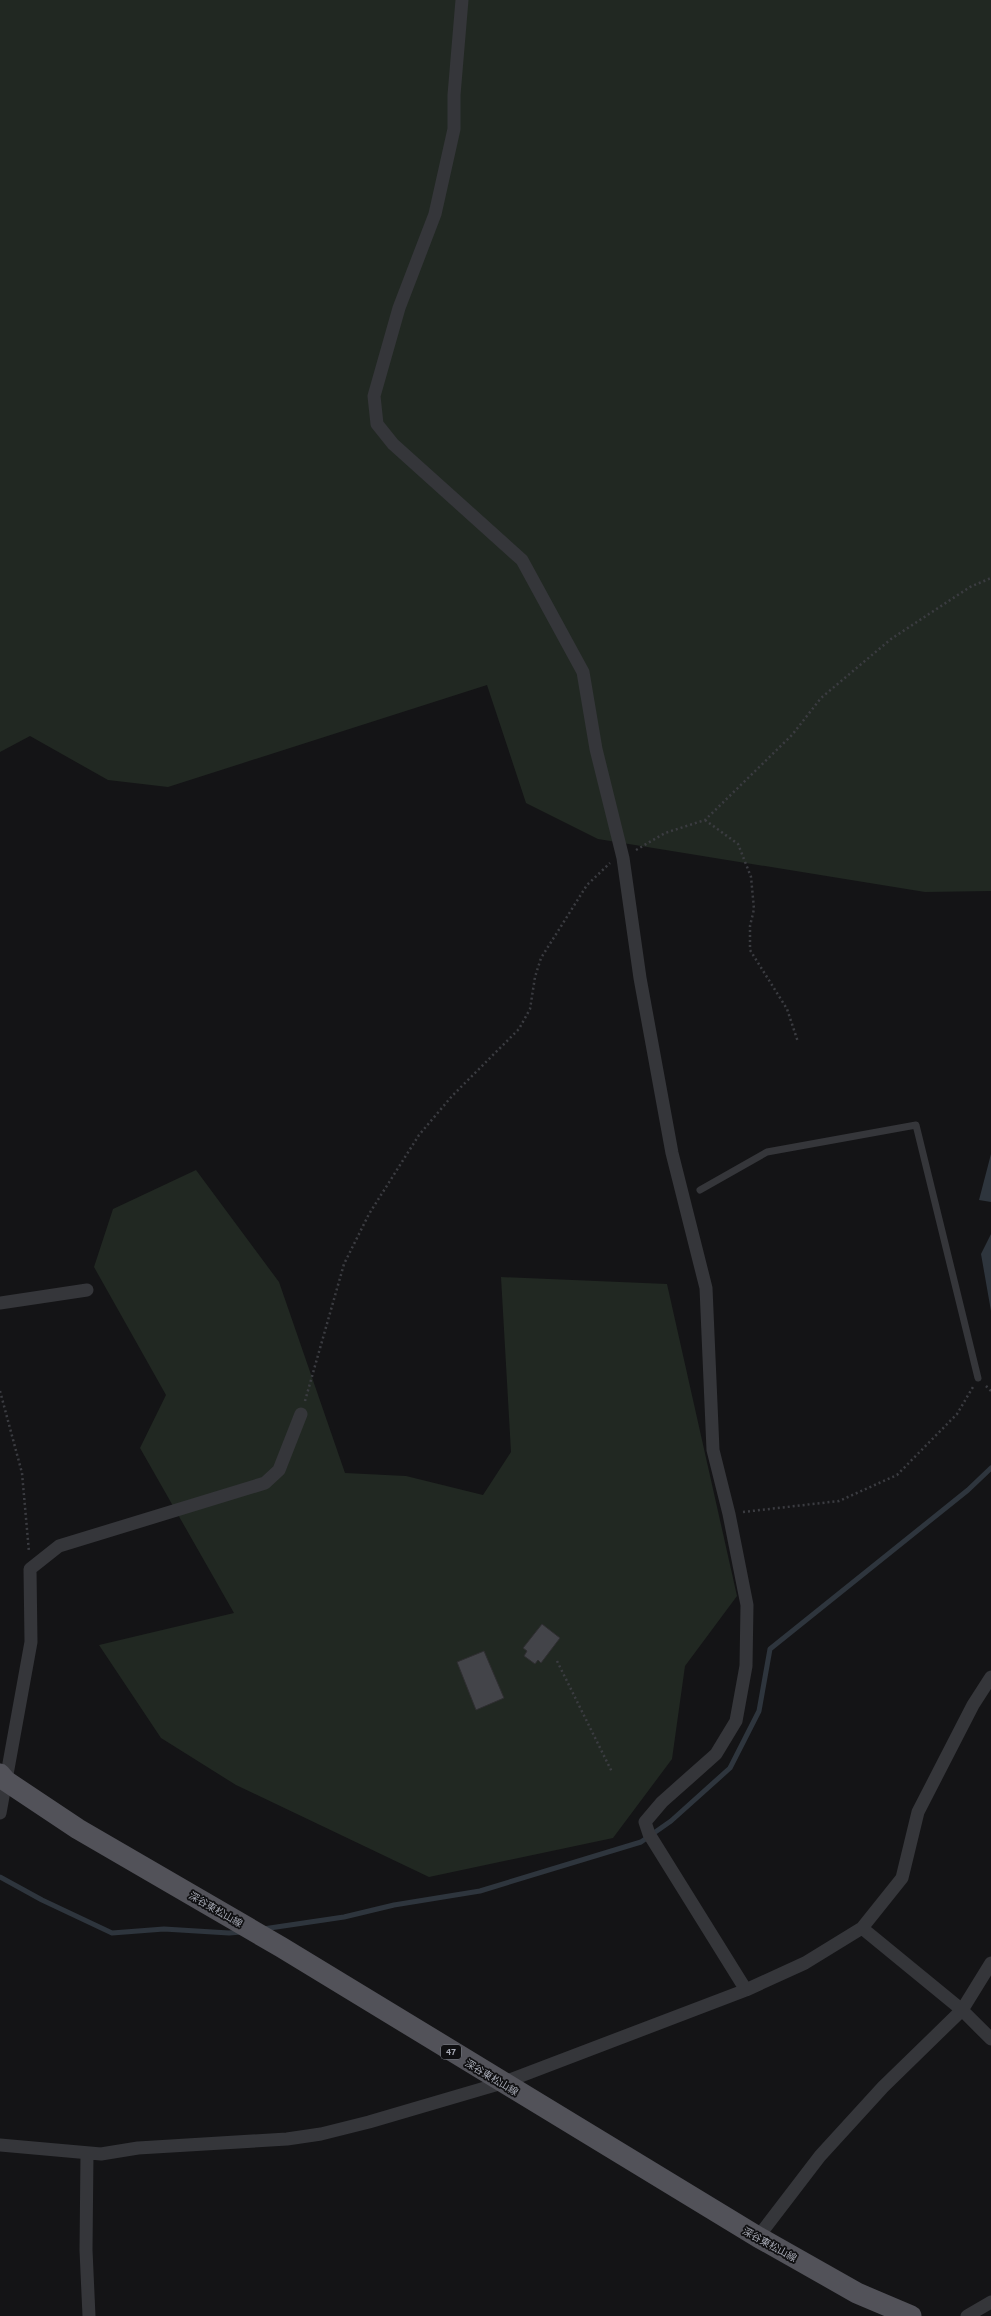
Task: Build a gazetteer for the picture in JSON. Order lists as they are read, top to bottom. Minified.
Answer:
{"streets":{"main road":["深谷東松山線","47"]}}
